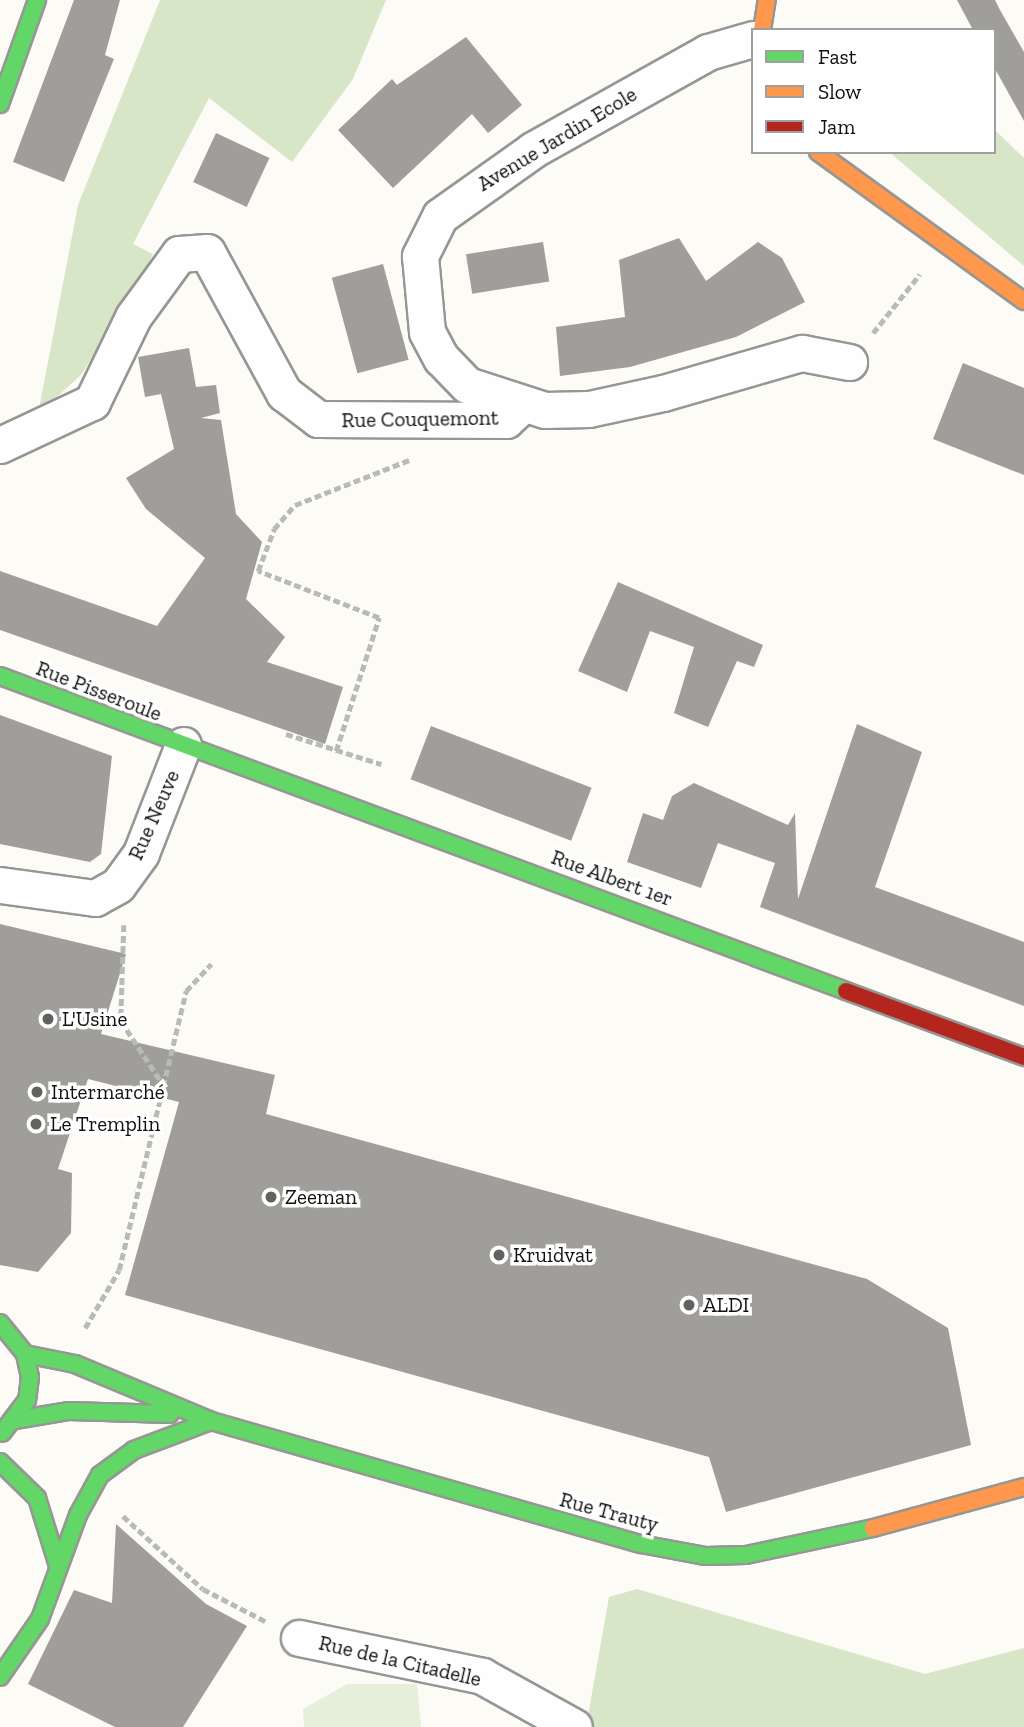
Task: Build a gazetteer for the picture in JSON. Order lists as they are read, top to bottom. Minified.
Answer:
{"streets":{"main road":["Rue Pisseroule","Rue Albert 1er","Rue Trauty"],"street":["Avenue Jardin Ecole","Rue Couquemont","Rue Neuve","Rue de la Citadelle"]},"crossings":[["Avenue Jardin Ecole","Rue Couquemont"],["Rue Pisseroule","Rue Neuve"],["Rue Pisseroule","Rue Albert 1er"],["Rue Neuve","Rue Albert 1er"]],"places":["L'Usine","Intermarché","Le Tremplin","Zeeman","Kruidvat","ALDI"],"legend":["Fast","Slow","Jam"]}
